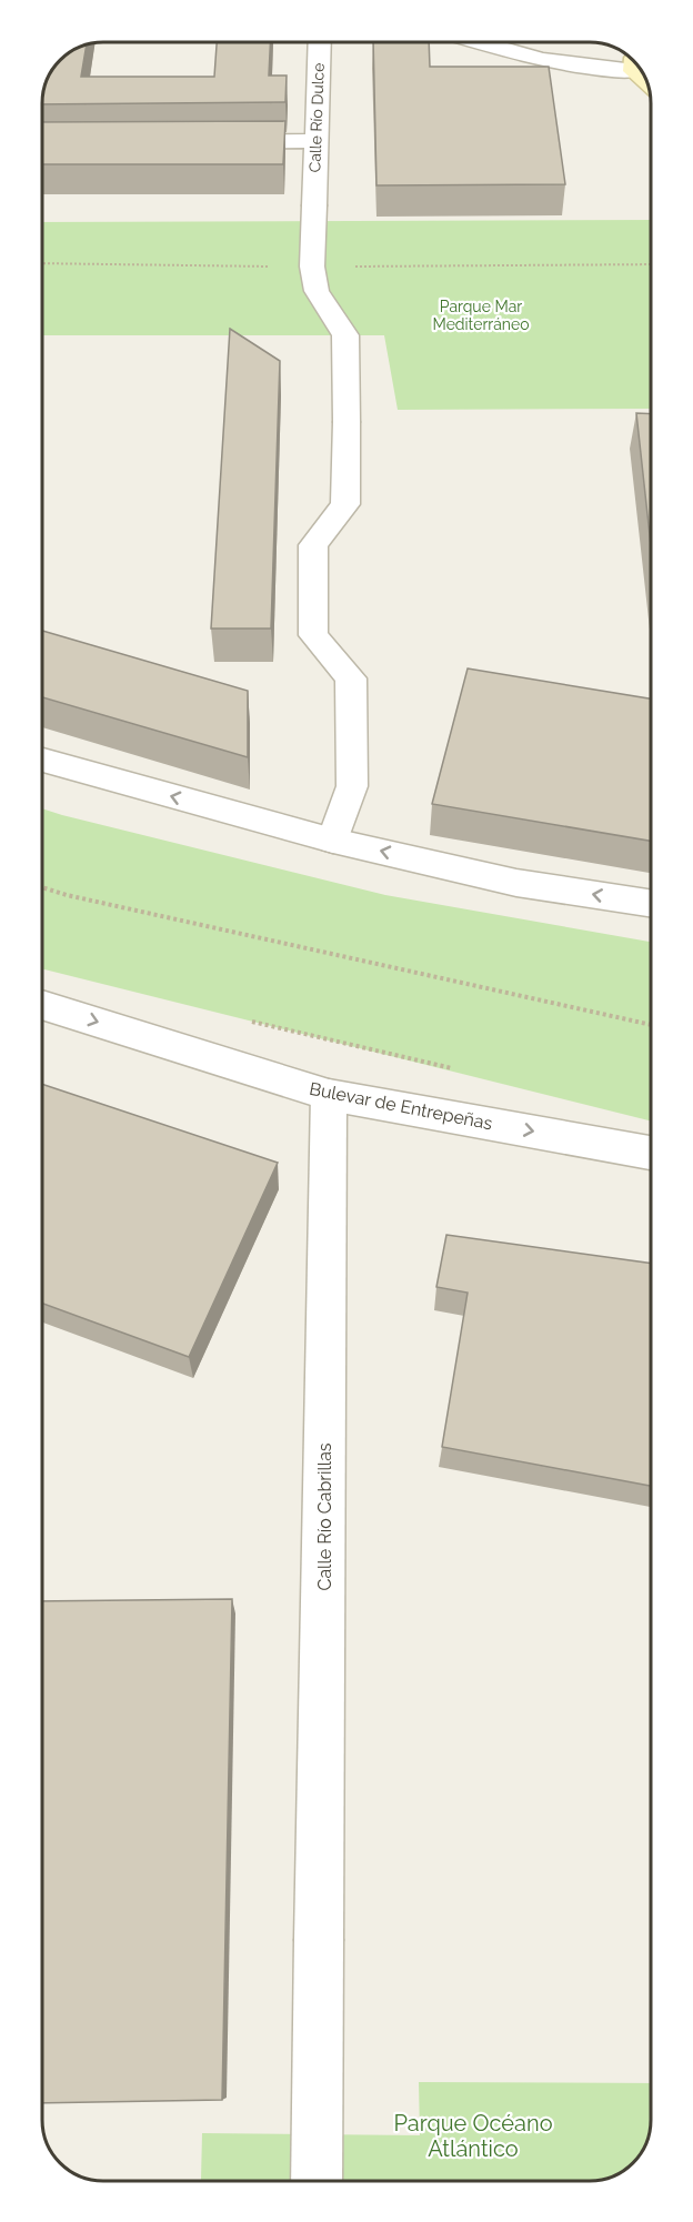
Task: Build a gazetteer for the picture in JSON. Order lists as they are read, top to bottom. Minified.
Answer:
{"streets":{"street":["Calle Río Dulce","Bulevar de Entrepeñas","Calle Río Cabrillas"]},"crossings":[["Bulevar de Entrepeñas","Calle Río Cabrillas"]],"parks":["Parque Mar Mediterráneo","Parque Océano Atlántico"]}
